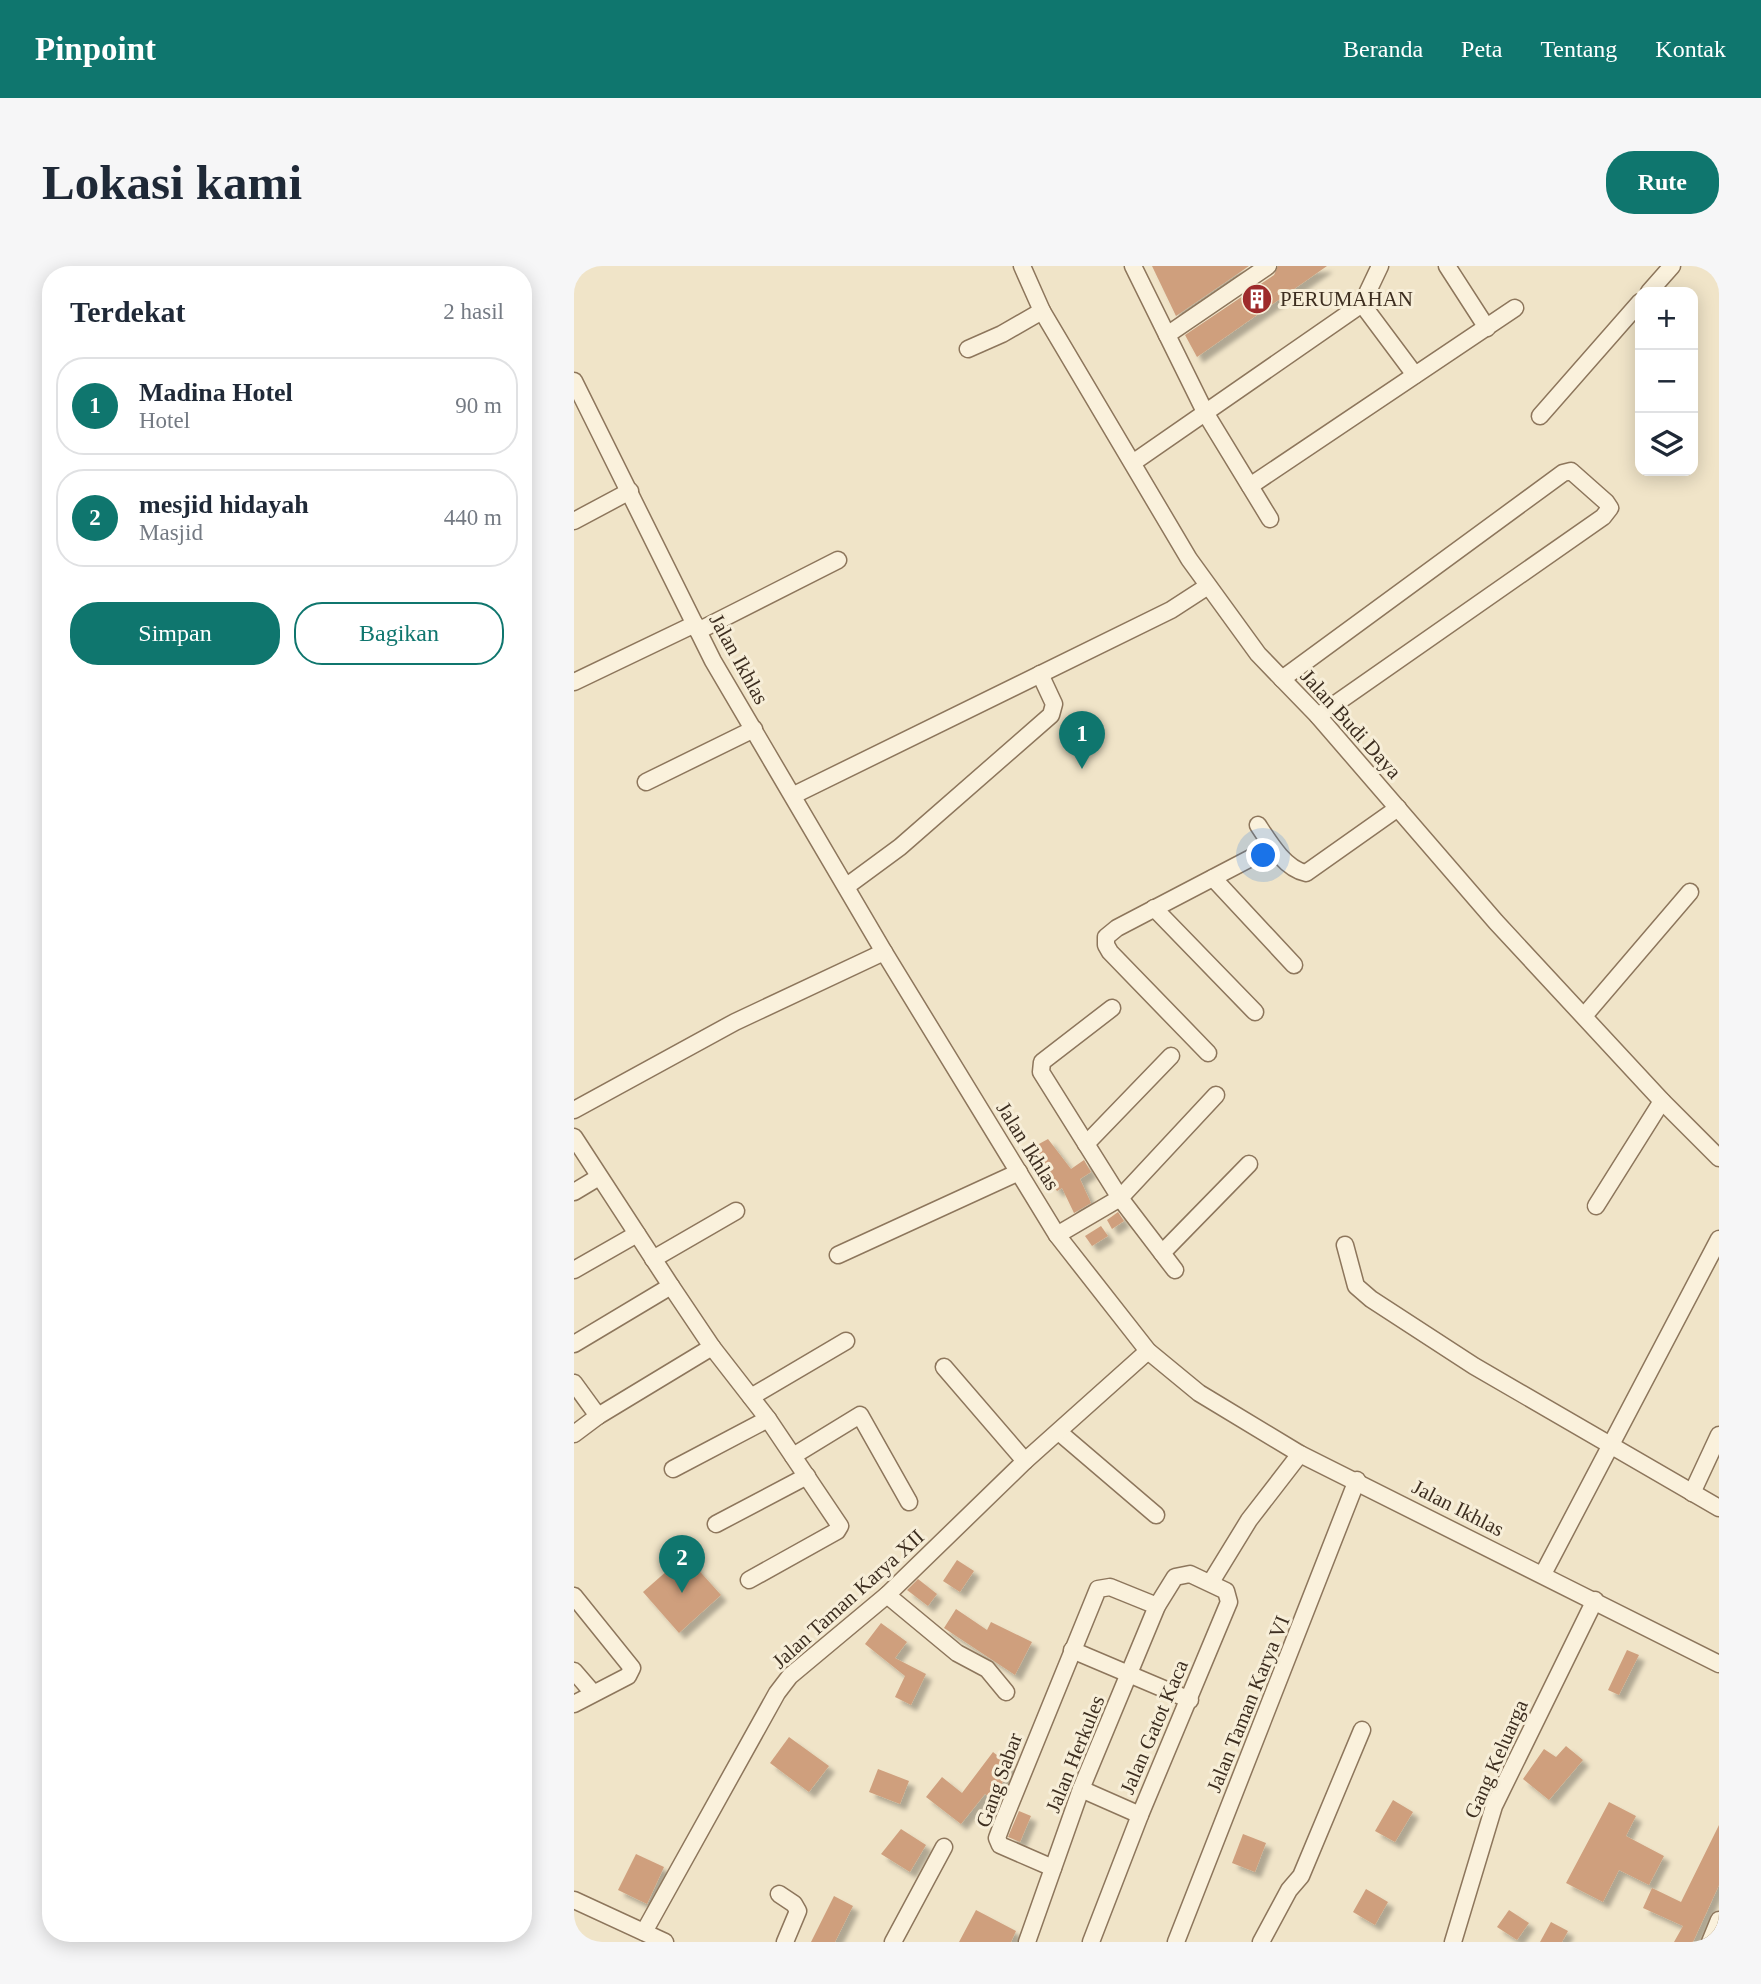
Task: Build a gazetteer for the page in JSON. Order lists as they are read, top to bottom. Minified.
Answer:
{"streets":{"street":["Jalan Ikhlas","Jalan Budi Daya","Jalan Taman Karya XII","Jalan Taman Karya VI","Jalan Gatot Kaca","Jalan Herkules","Gang Keluarga","Gang Sabar"]},"crossings":[["Jalan Ikhlas","Jalan Taman Karya XII"],["Jalan Ikhlas","Jalan Taman Karya VI"],["Jalan Ikhlas","Gang Keluarga"],["Jalan Gatot Kaca","Jalan Herkules"],["Jalan Herkules","Gang Sabar"]],"places":{"building":["PERUMAHAN"]},"page":{"header":"Pinpoint","nav":["Beranda","Peta","Tentang","Kontak"],"buttons":["Rute",["Simpan","Bagikan"]],"title":"Lokasi kami","heading":["Terdekat","2 hasil"],"map_buttons":["+","−"],"list":[{"mark":"1","name":"Madina Hotel","note":"Hotel","value":"90 m"},{"mark":"2","name":"mesjid hidayah","note":"Masjid","value":"440 m"}],"pins":["1","2"]}}
